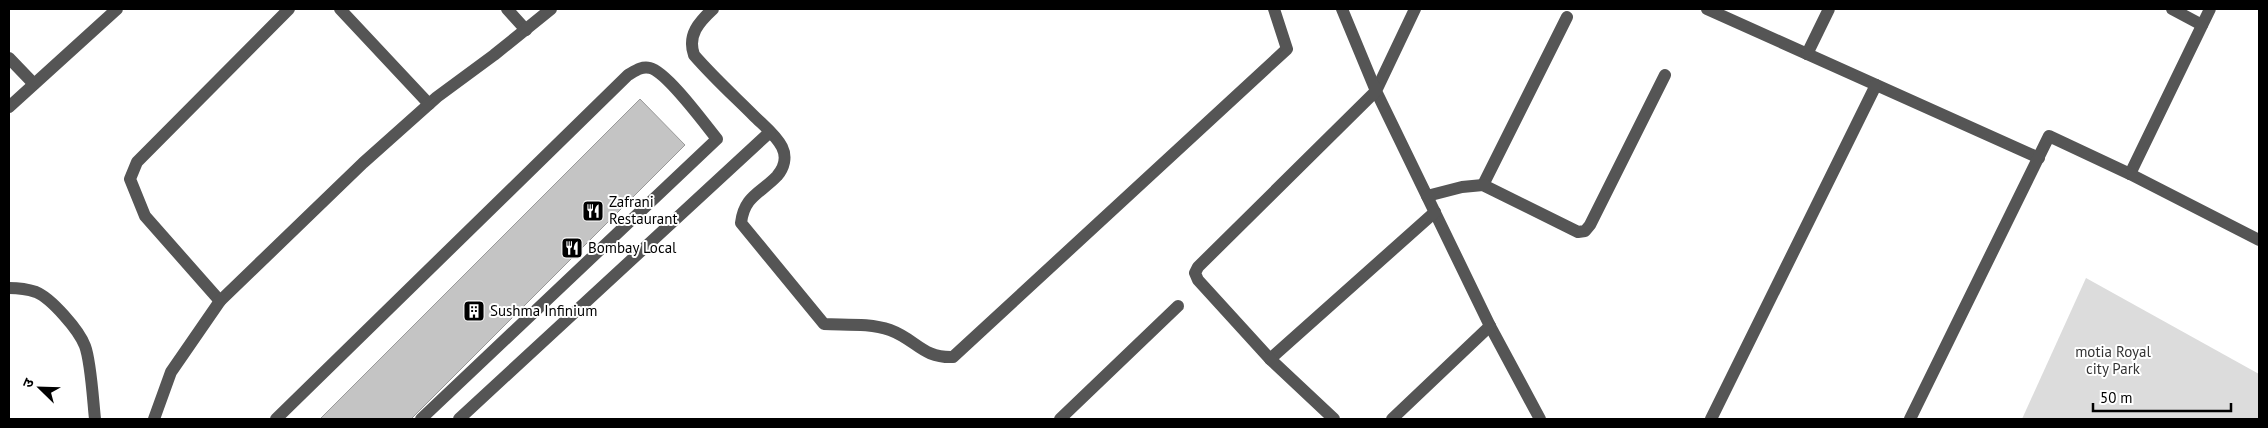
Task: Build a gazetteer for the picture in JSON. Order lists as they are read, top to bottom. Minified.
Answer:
{"parks":["motia Royal city Park"],"places":{"restaurant":["Zafrani Restaurant","Bombay Local"],"building":["Sushma Infinium"]},"scale_bar":"50 m","north":"top left"}
